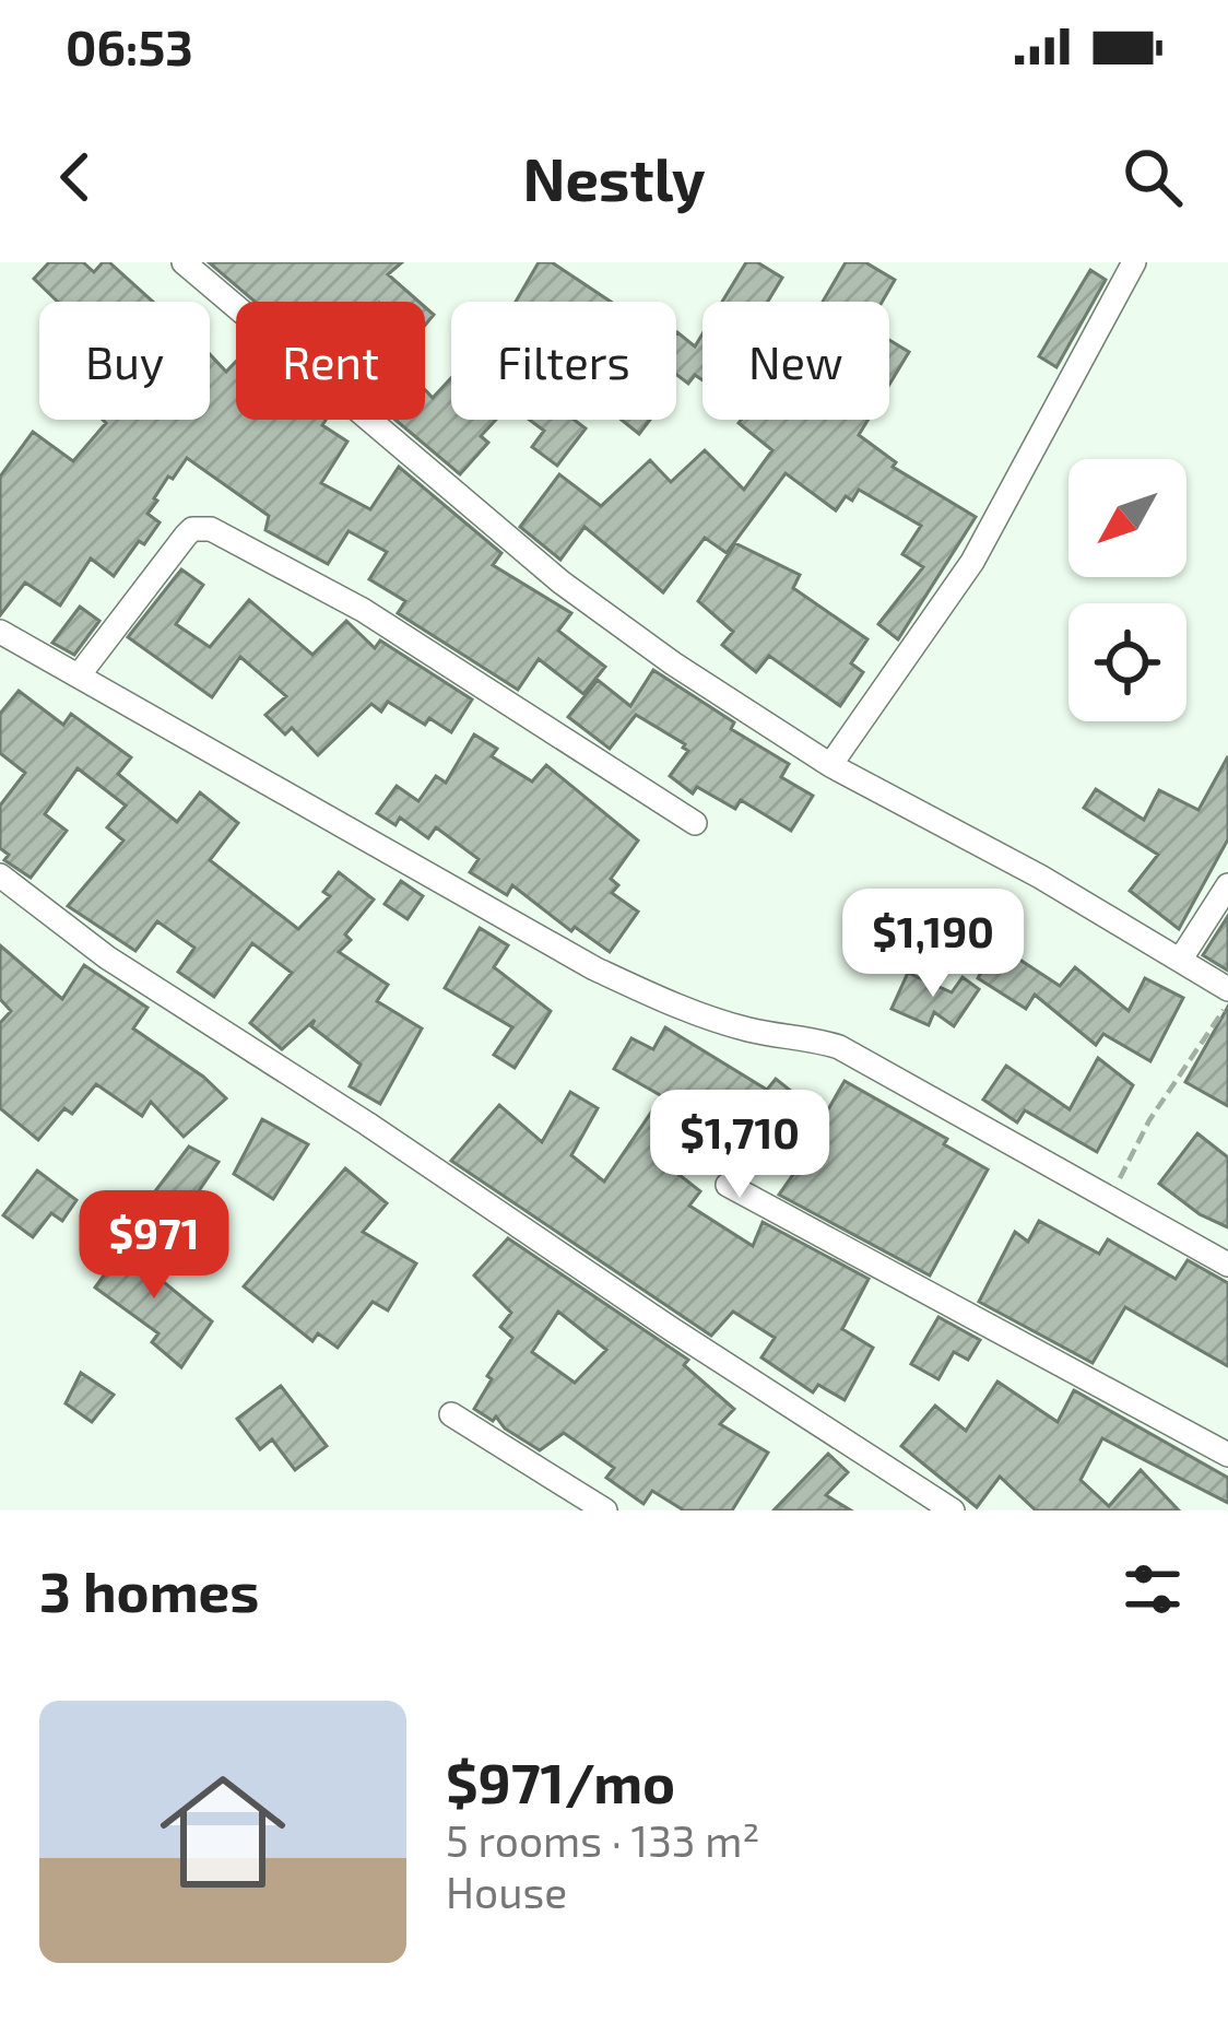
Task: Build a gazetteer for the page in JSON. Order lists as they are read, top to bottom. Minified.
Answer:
{"north":"bottom left","page":{"status":"06:53","header":"Nestly","chip":["Buy","Rent","Filters","New"],"price":["$1,190","$1,710","$971"],"heading":"3 homes","list":[{"name":"$971/mo","note":"5 rooms · 133 m² · House"}]}}
